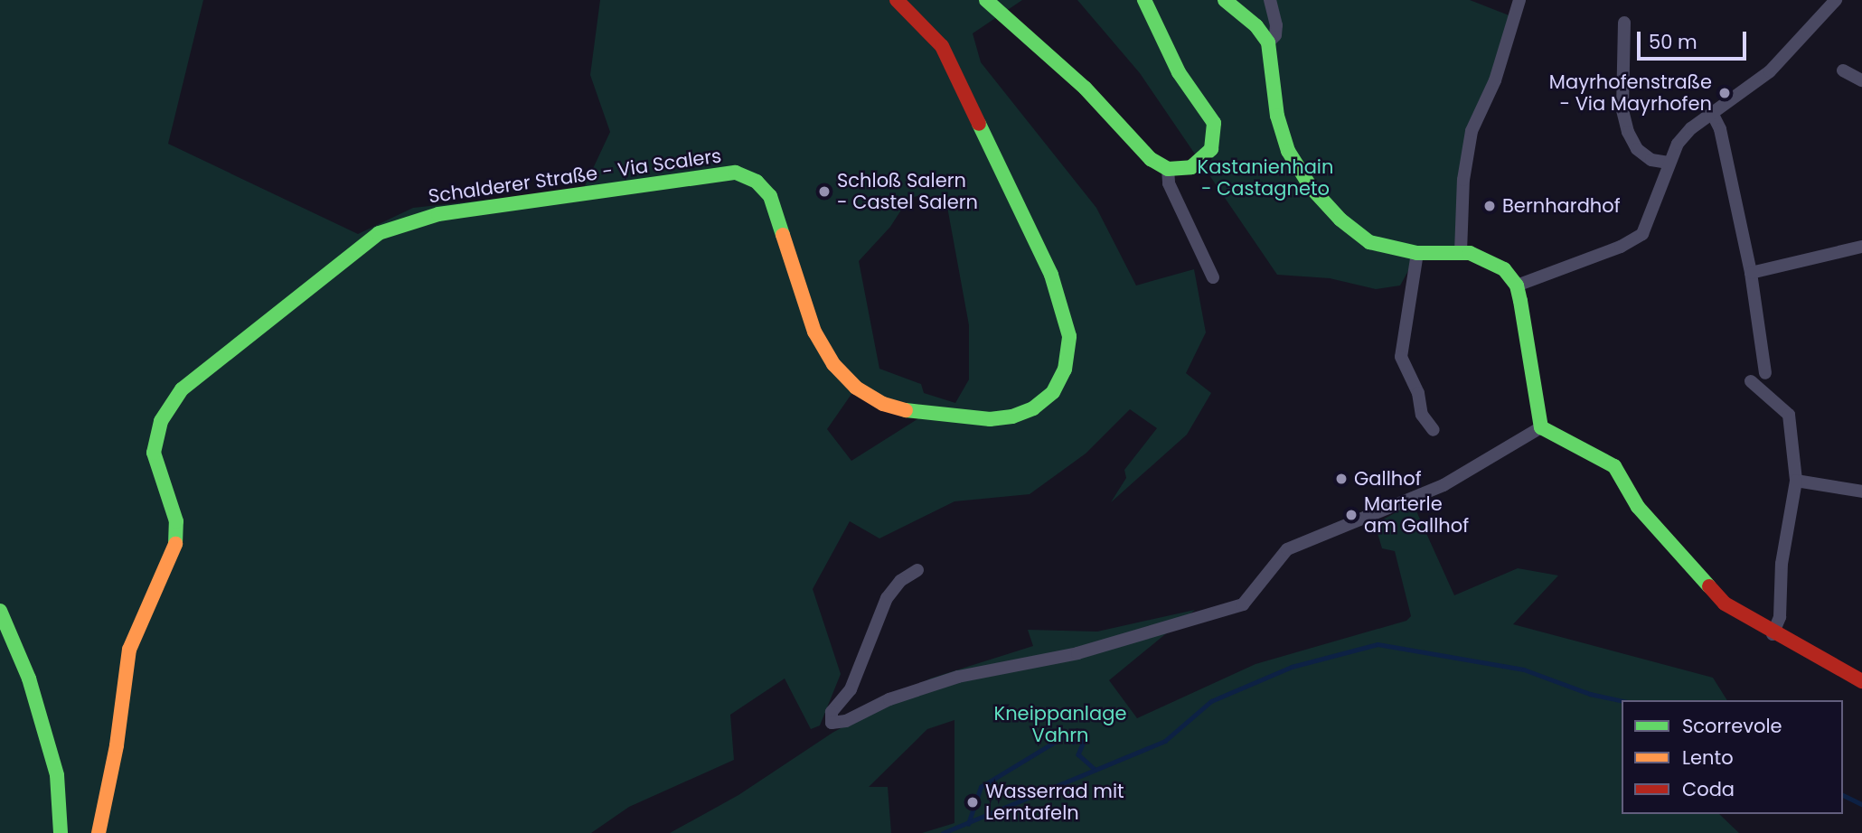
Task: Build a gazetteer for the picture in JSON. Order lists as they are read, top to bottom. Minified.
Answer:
{"streets":{"street":["Schalderer Straße - Via Scalers"]},"parks":["Kastanienhain - Castagneto","Kneippanlage Vahrn"],"places":["Mayrhofenstraße - Via Mayrhofen","Schloß Salern - Castel Salern","Bernhardhof","Gallhof","Marterle am Gallhof","Wasserrad mit Lerntafeln"],"legend":["Scorrevole","Lento","Coda"],"scale_bar":"50 m"}
